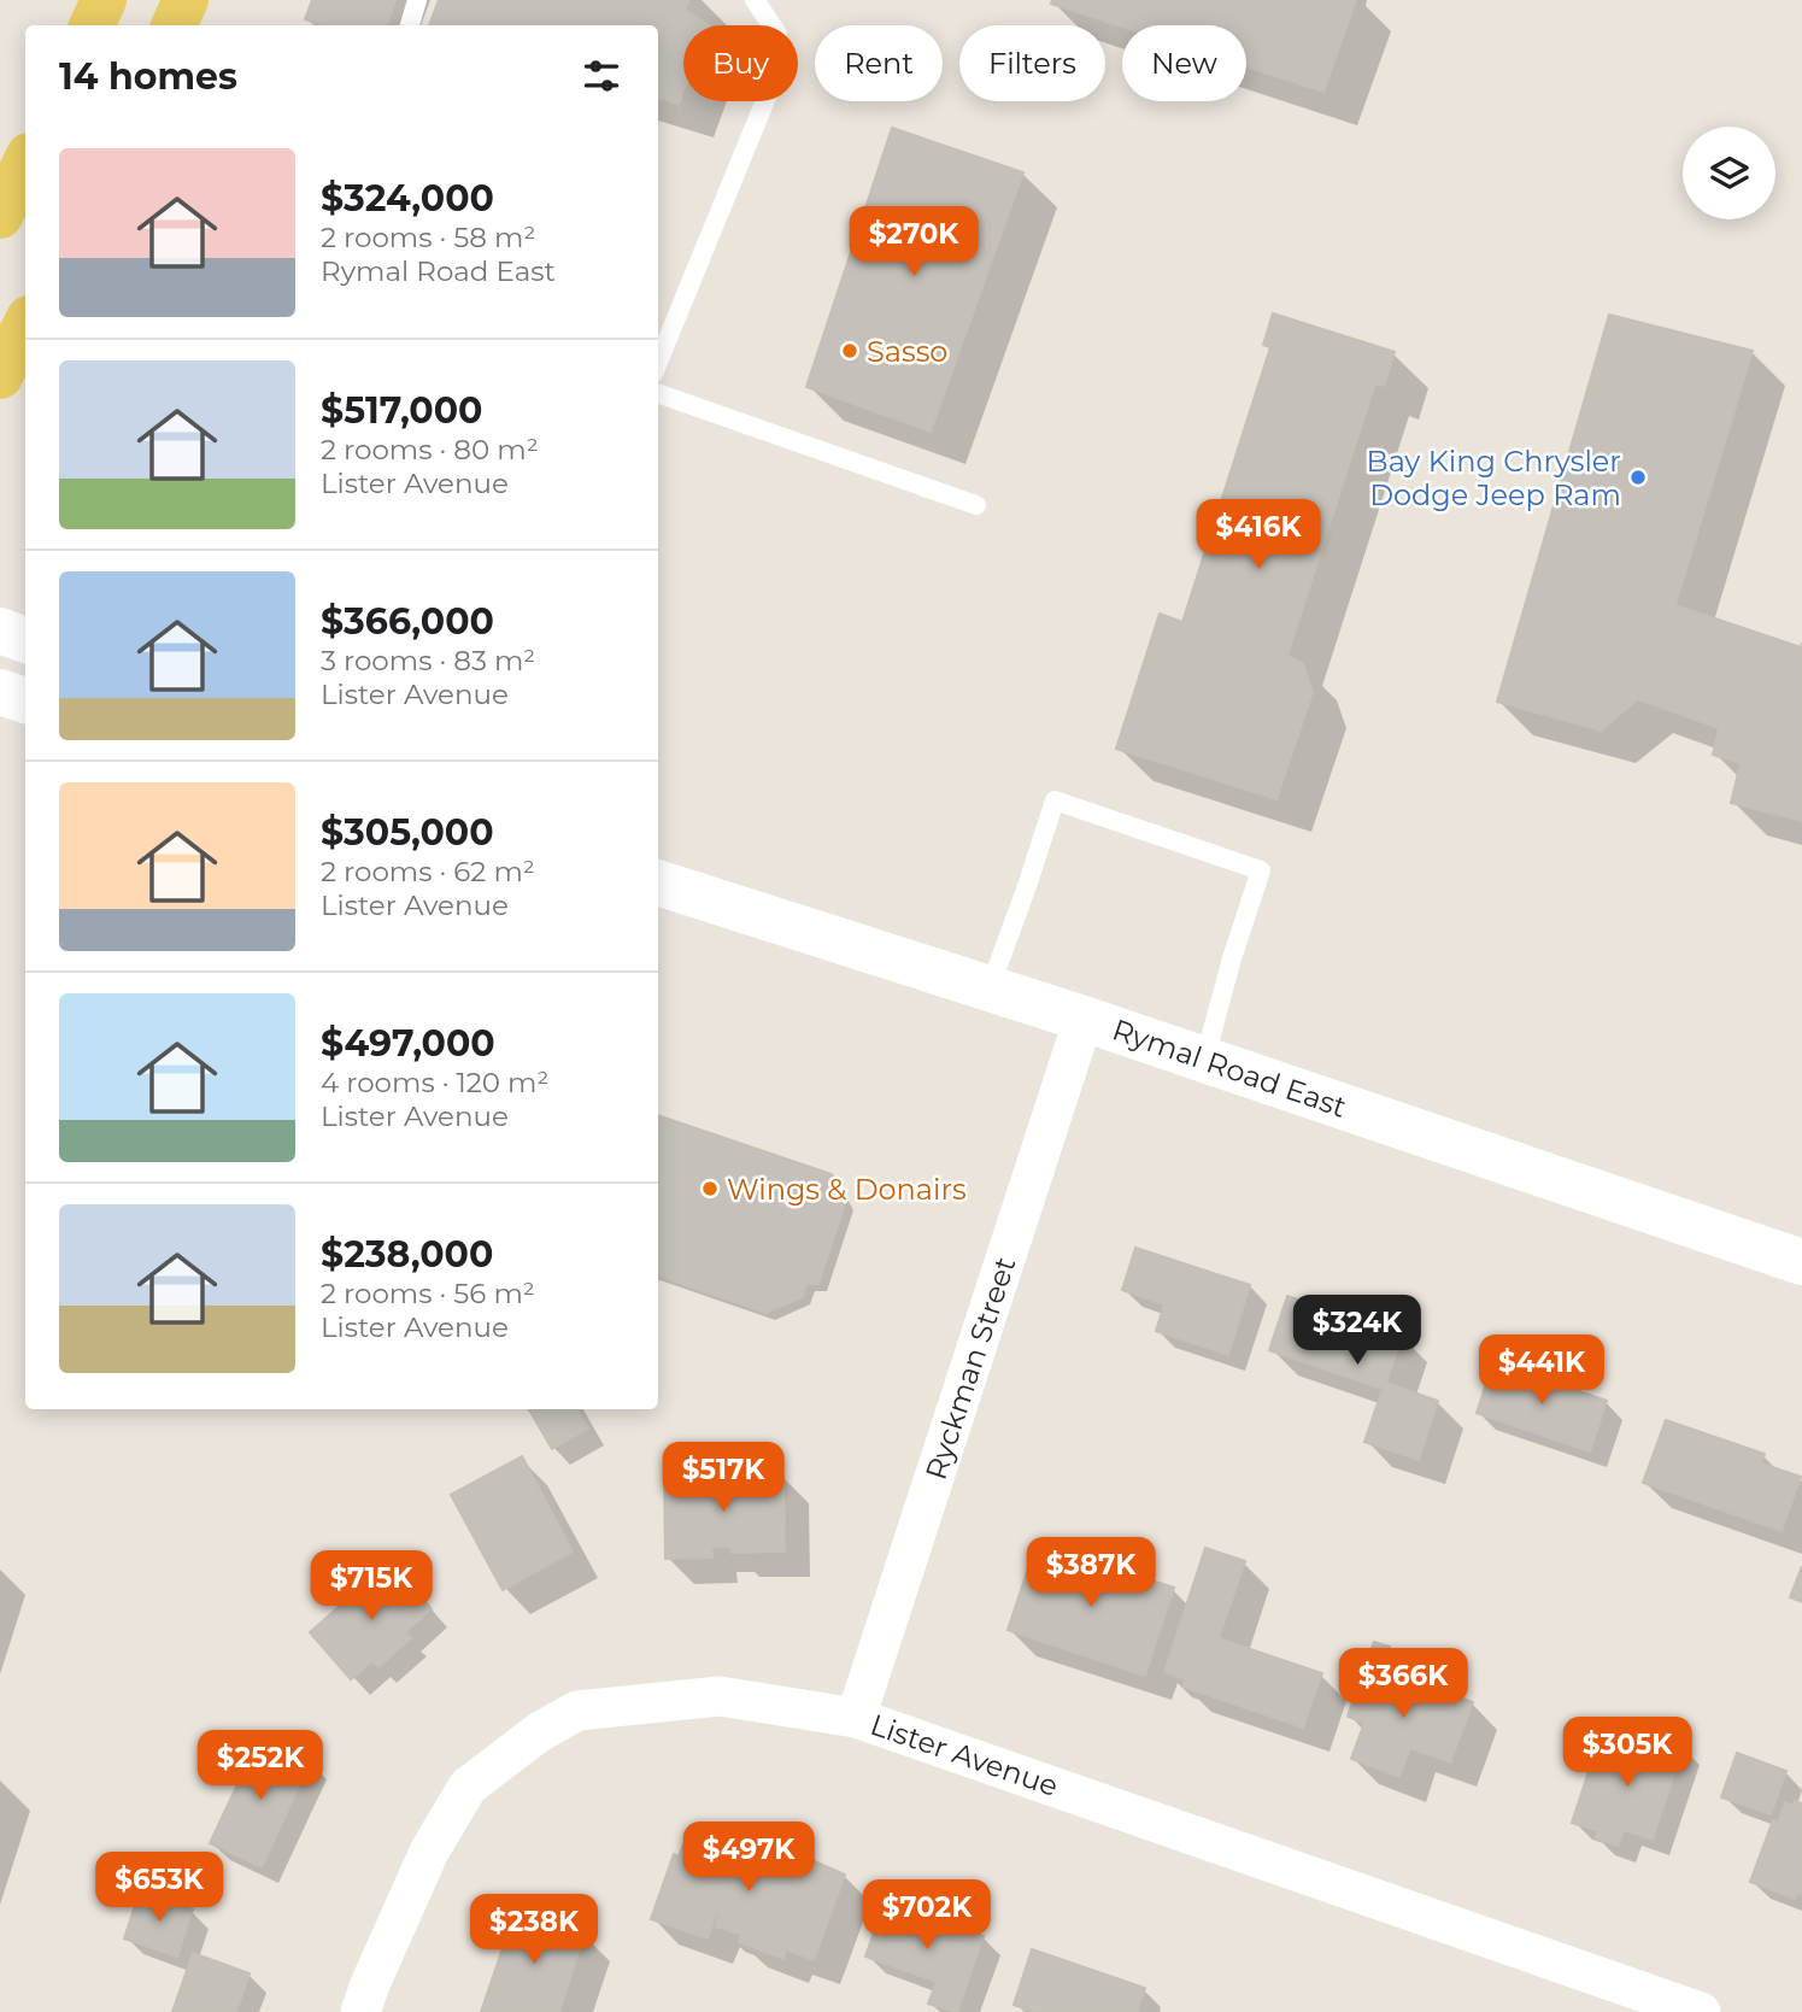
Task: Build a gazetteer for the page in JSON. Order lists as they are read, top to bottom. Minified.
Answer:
{"streets":{"main road":["Rymal Road East"],"street":["Ryckman Street","Lister Avenue"]},"crossings":[["Rymal Road East","Ryckman Street"],["Ryckman Street","Lister Avenue"]],"places":["Sasso","Bay King Chrysler Dodge Jeep Ram","Wings & Donairs"],"page":{"chip":["Buy","Rent","Filters","New"],"heading":"14 homes","list":[{"name":"$324,000","note":"2 rooms · 58 m² · Rymal Road East"},{"name":"$517,000","note":"2 rooms · 80 m² · Lister Avenue"},{"name":"$366,000","note":"3 rooms · 83 m² · Lister Avenue"},{"name":"$305,000","note":"2 rooms · 62 m² · Lister Avenue"},{"name":"$497,000","note":"4 rooms · 120 m² · Lister Avenue"},{"name":"$238,000","note":"2 rooms · 56 m² · Lister Avenue"}],"price":["$270K","$416K","$324K","$441K","$517K","$387K","$715K","$366K","$305K","$252K","$497K","$653K","$702K","$238K"]}}
